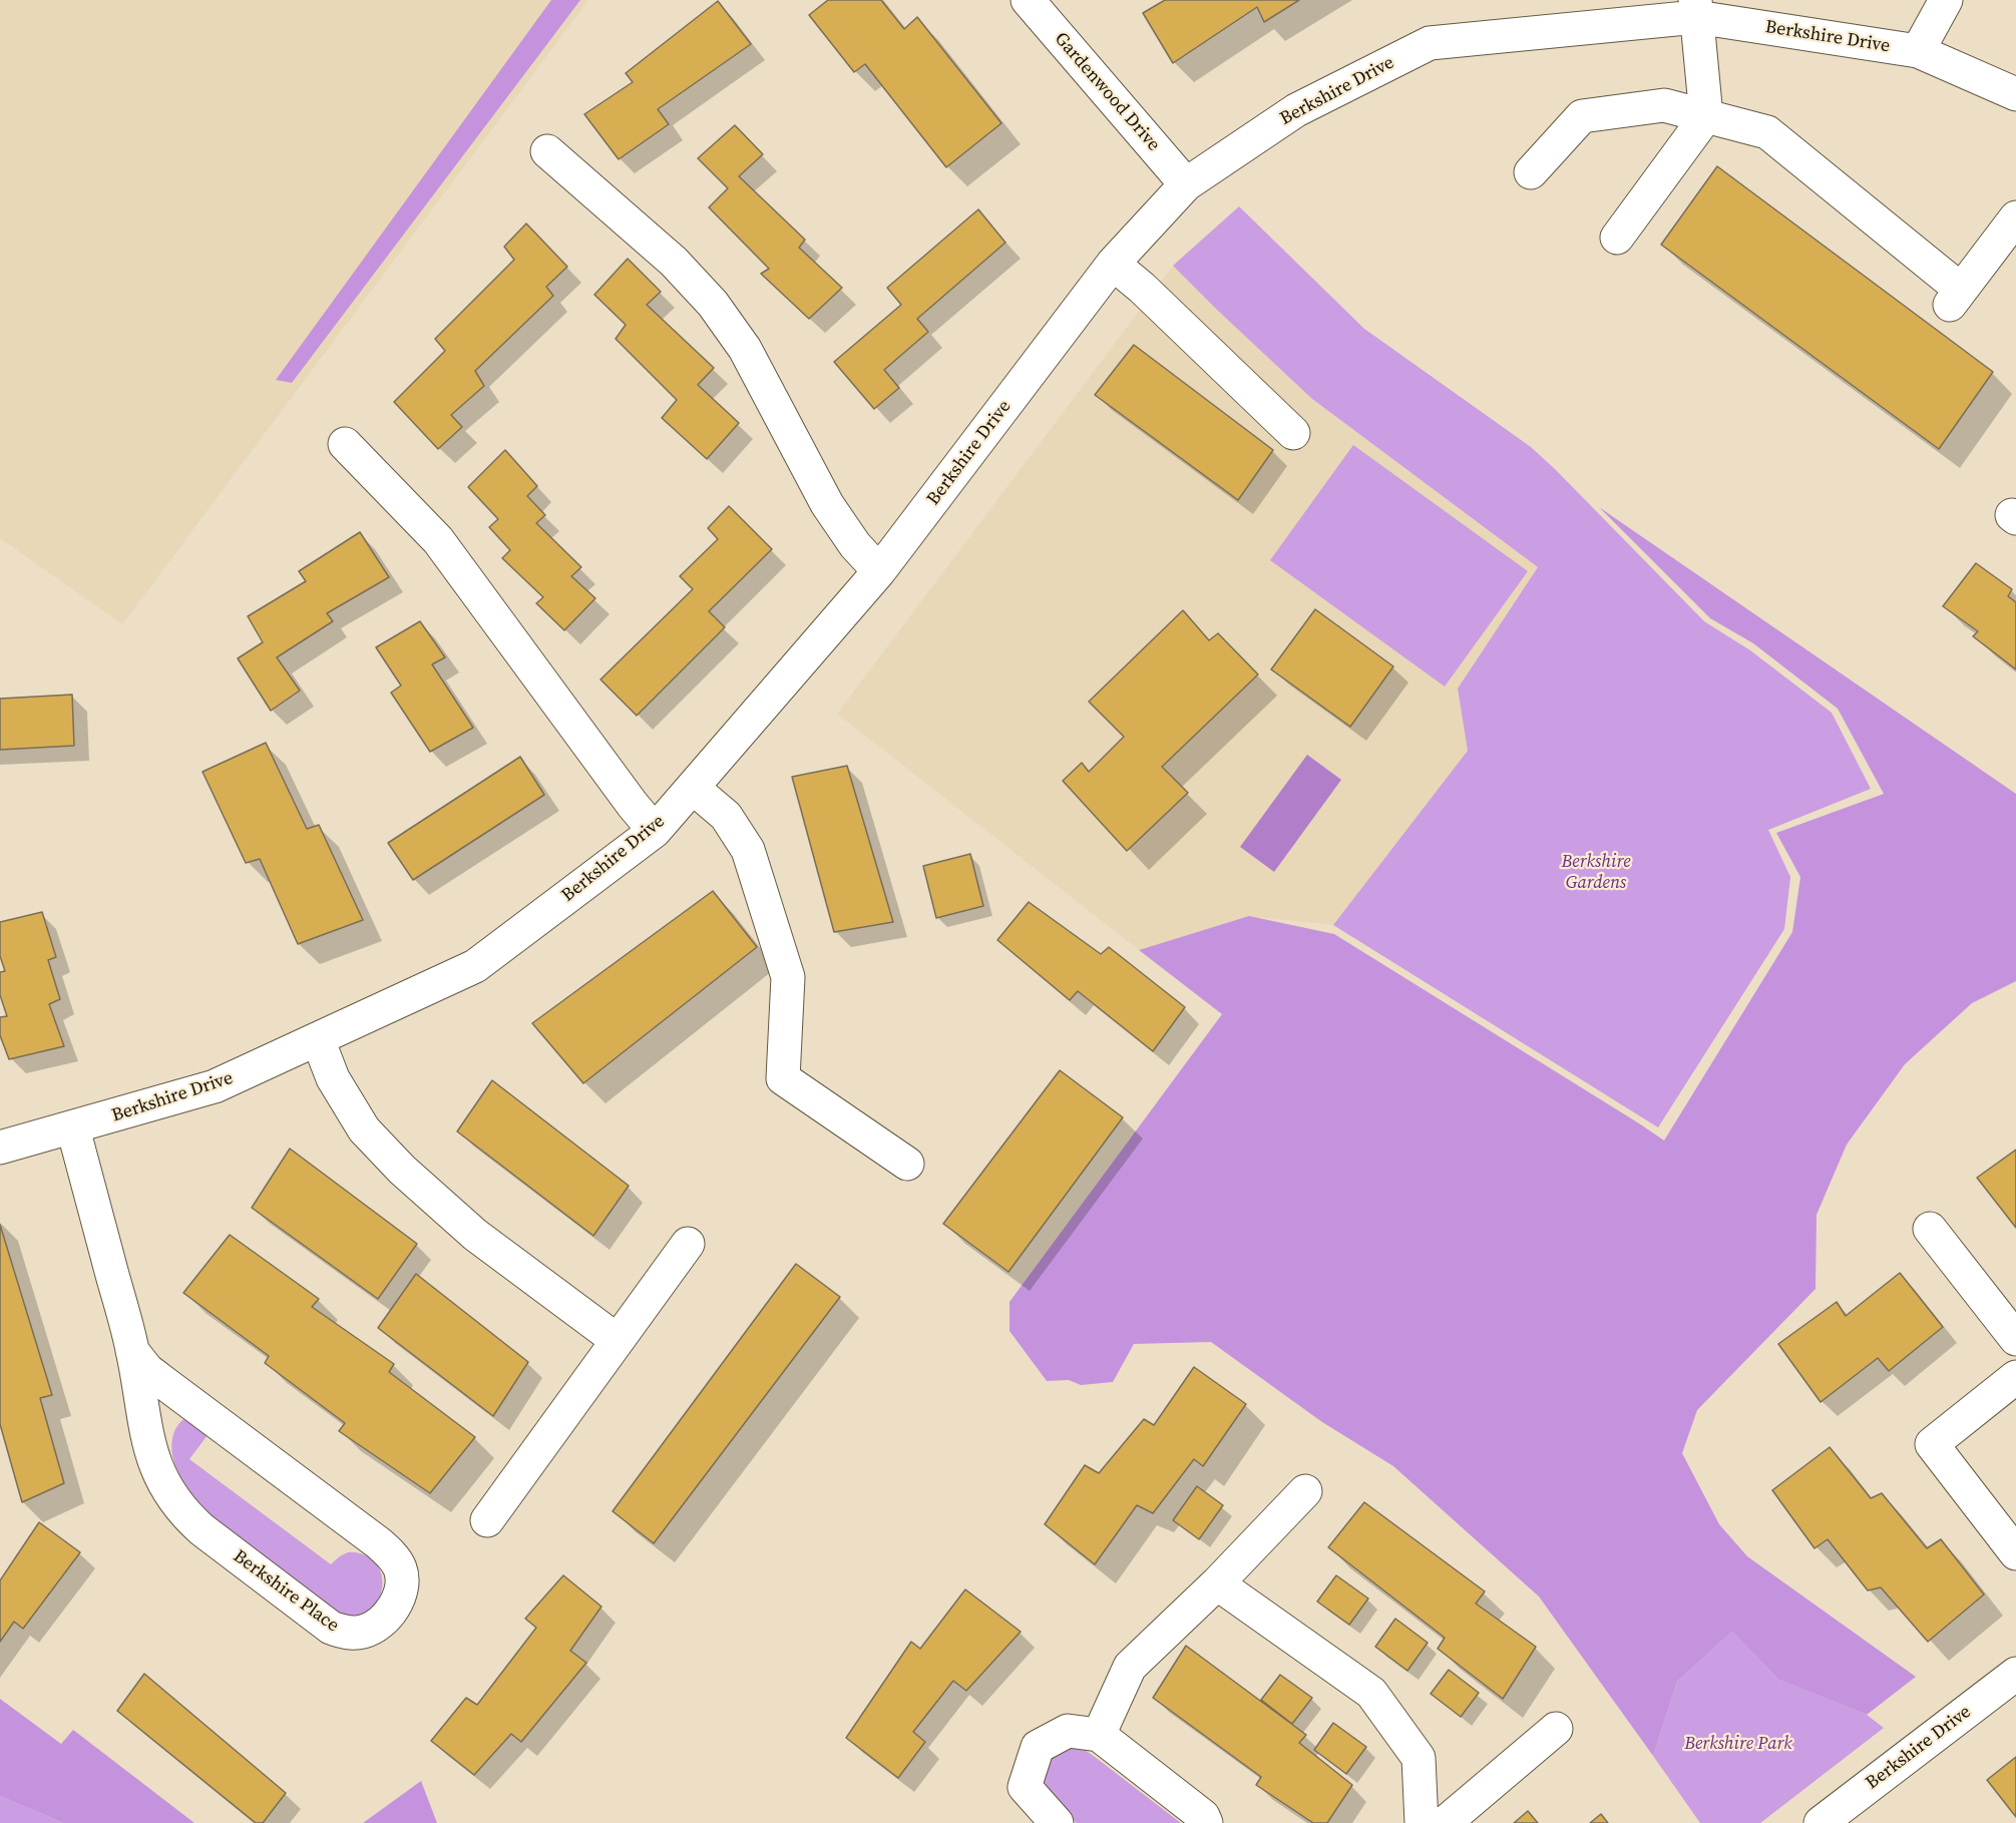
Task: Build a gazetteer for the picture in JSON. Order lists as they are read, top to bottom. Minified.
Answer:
{"streets":{"street":["Berkshire Drive","Gardenwood Drive","Berkshire Place"]},"crossings":[["Berkshire Drive","Gardenwood Drive"],["Berkshire Drive","Berkshire Place"]],"parks":["Berkshire Gardens","Berkshire Park"]}
